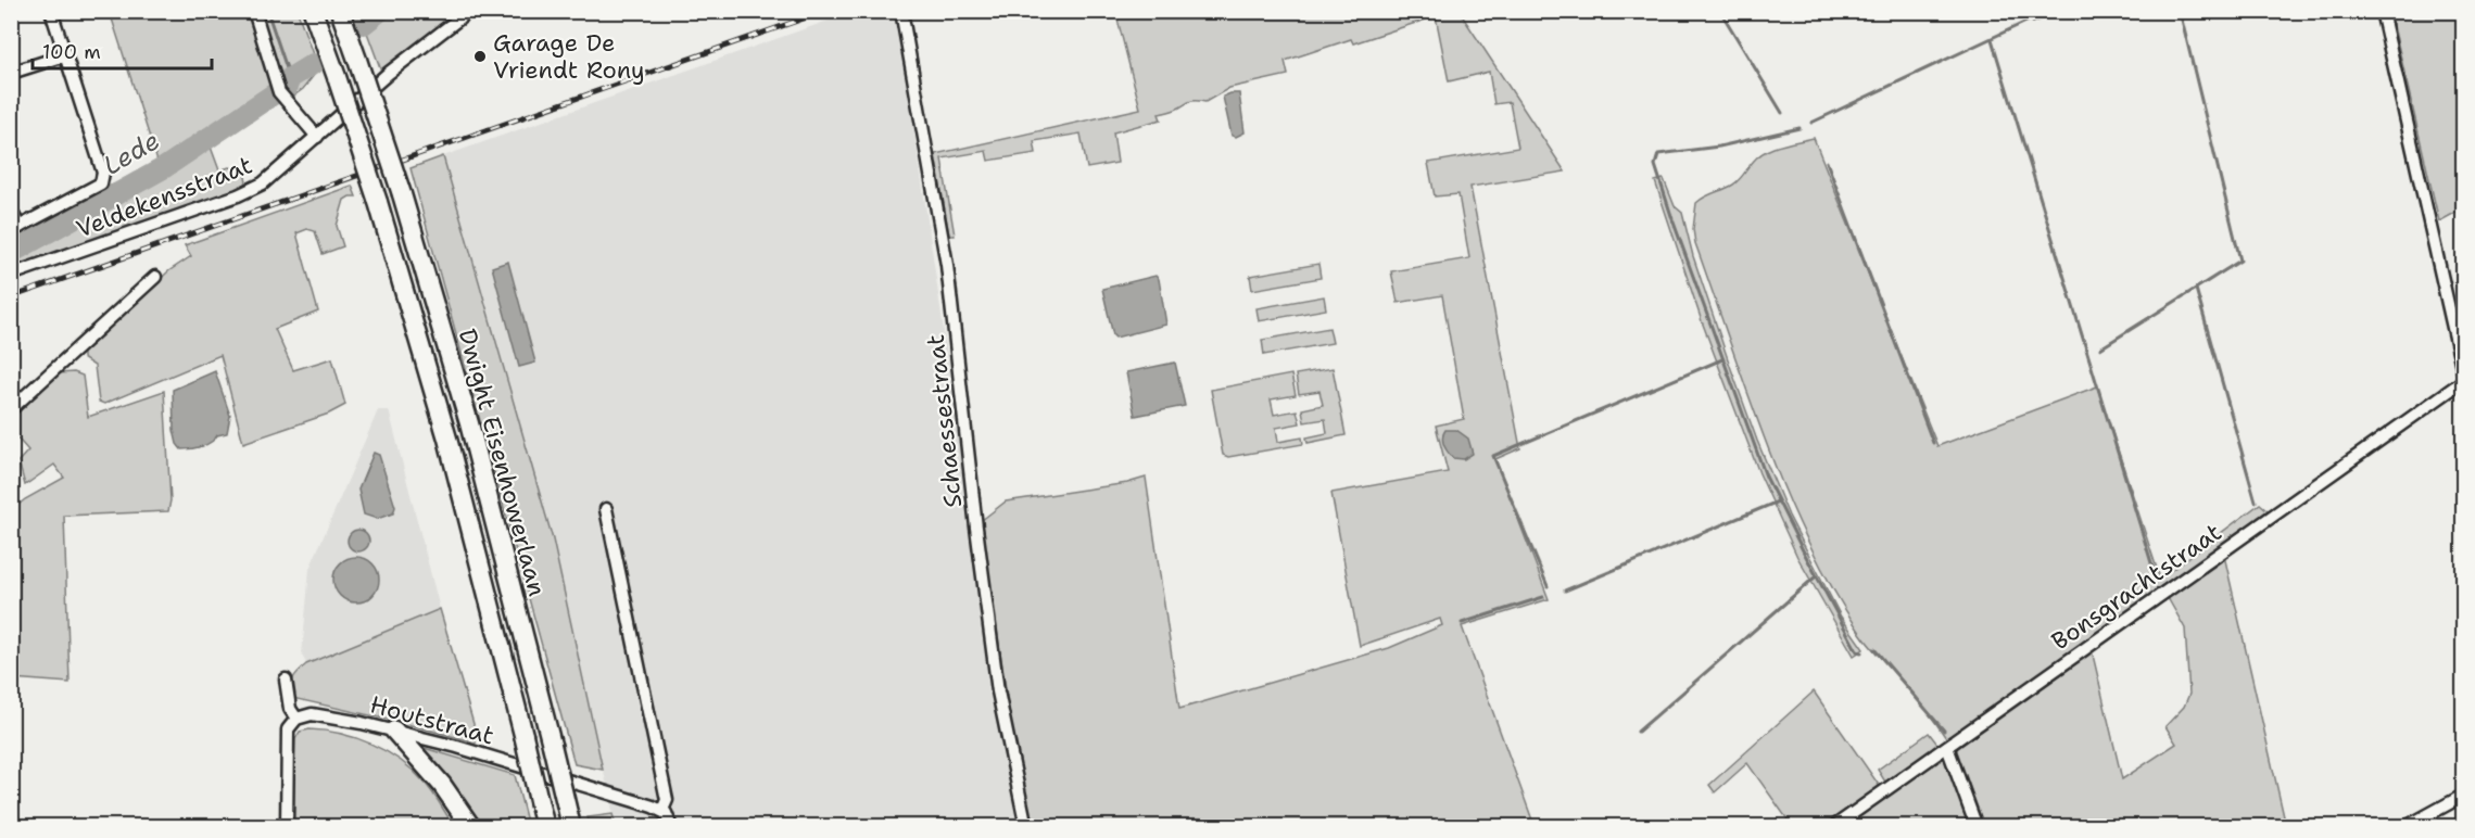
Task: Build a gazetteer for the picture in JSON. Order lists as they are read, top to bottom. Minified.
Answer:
{"streets":{"highway":["Dwight Eisenhowerlaan"],"street":["Veldekensstraat","Schaessestraat","Bonsgrachtstraat","Houtstraat"]},"water":["Lede"],"places":["Garage De Vriendt Rony"],"scale_bar":"100 m"}
